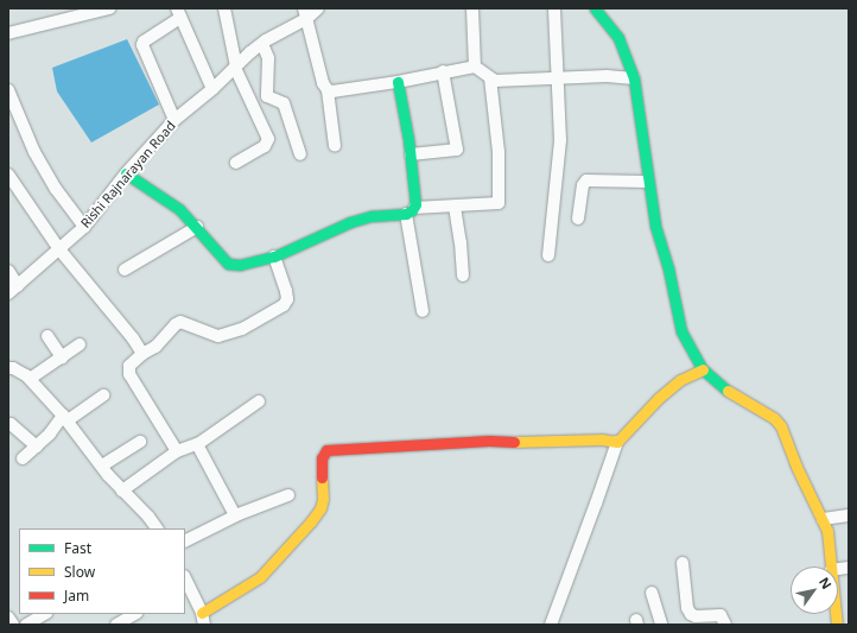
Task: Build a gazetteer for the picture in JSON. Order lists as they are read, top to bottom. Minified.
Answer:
{"streets":{"street":["Rishi Rajnarayan Road"]},"legend":["Fast","Slow","Jam"],"north":"top right"}
